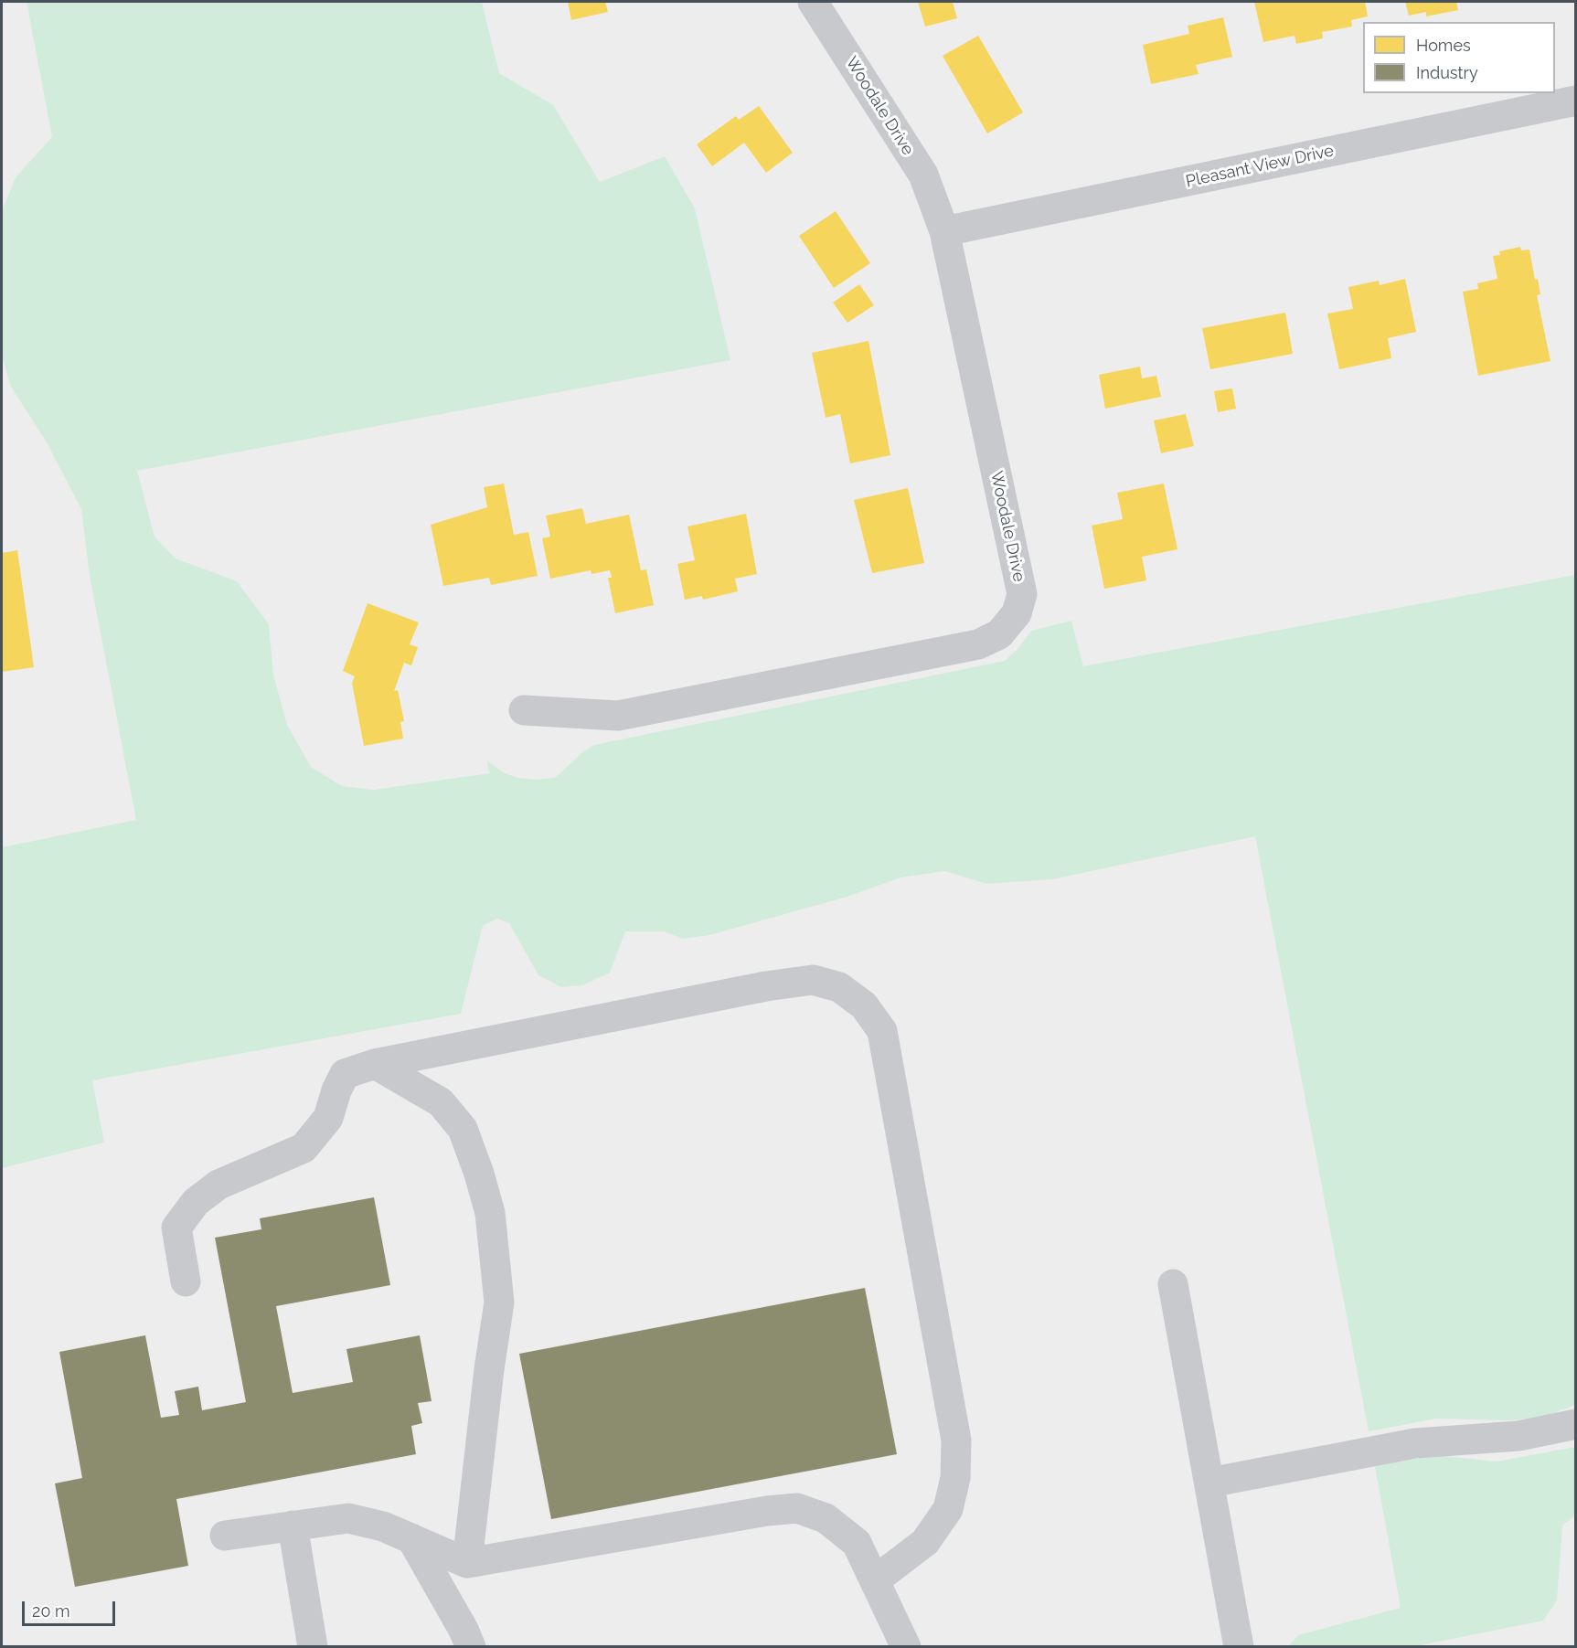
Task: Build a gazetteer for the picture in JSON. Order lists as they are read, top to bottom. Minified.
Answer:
{"streets":{"street":["Woodale Drive","Pleasant View Drive"]},"crossings":[["Woodale Drive","Pleasant View Drive"]],"legend":["Homes","Industry"],"scale_bar":"20 m"}
